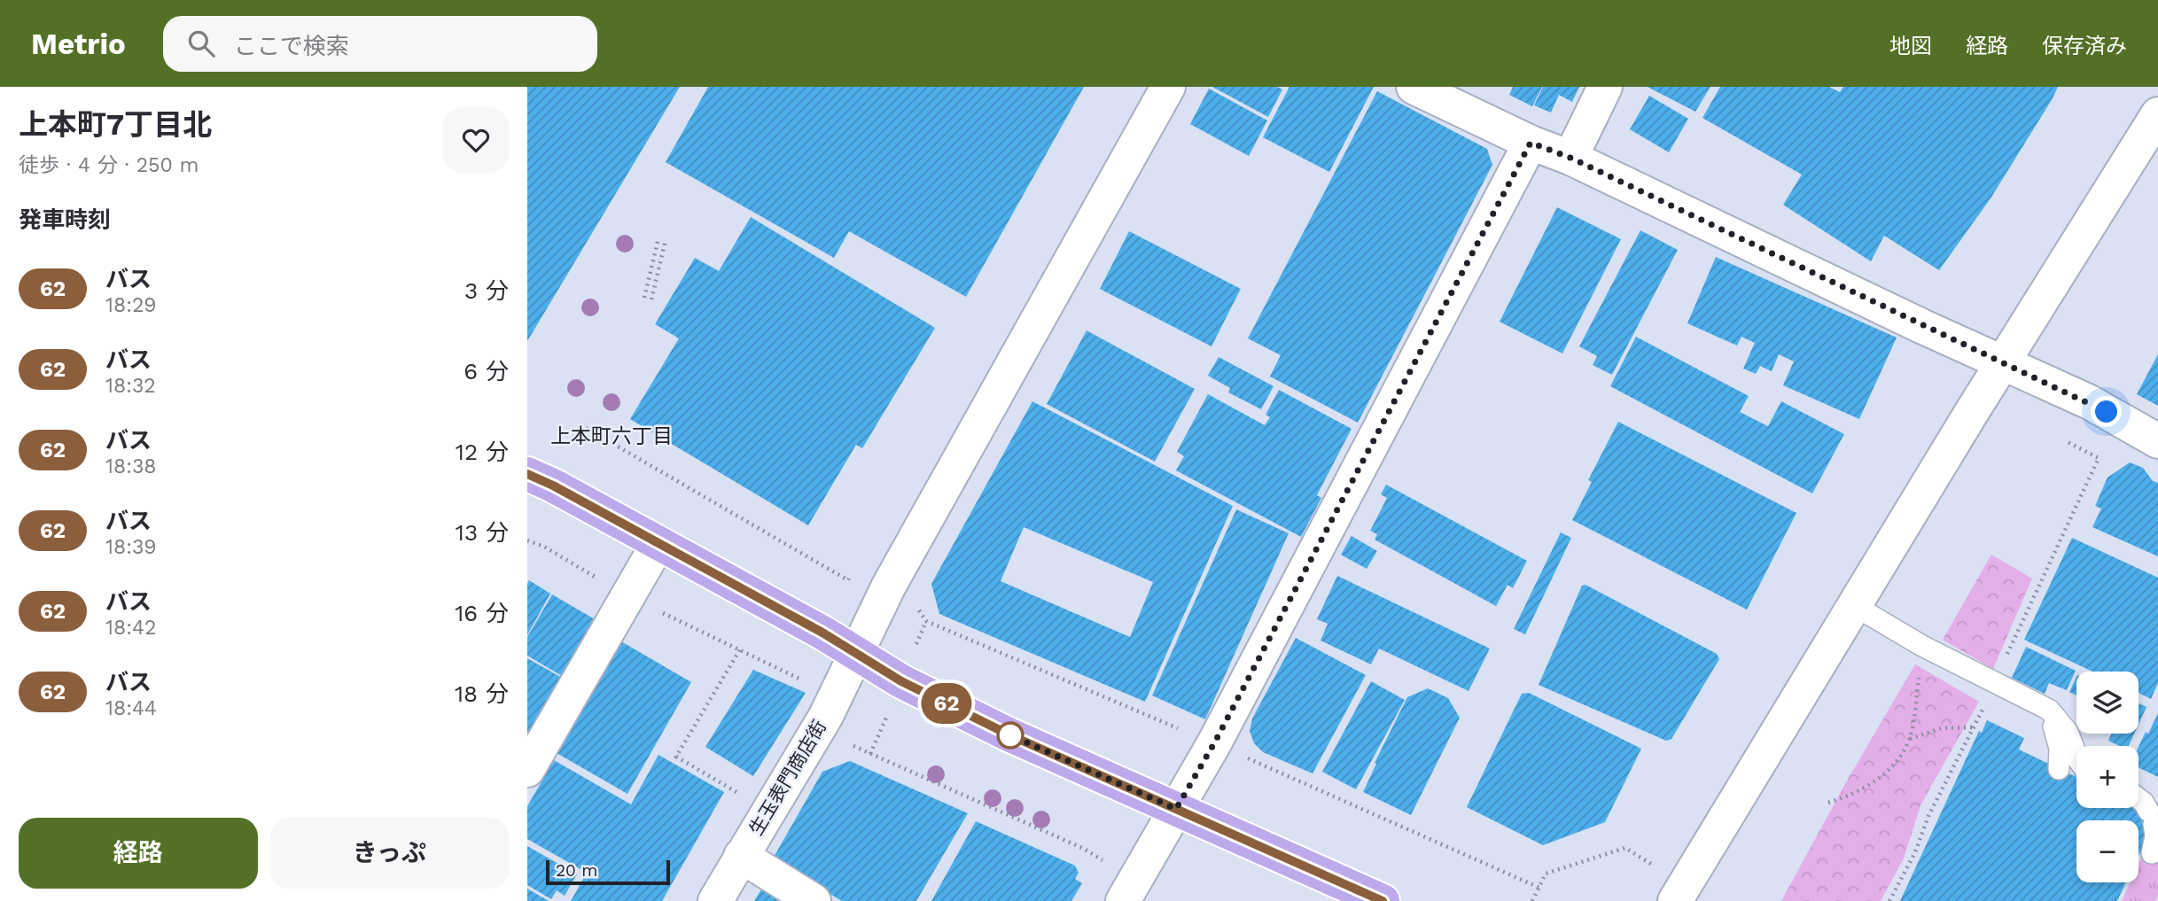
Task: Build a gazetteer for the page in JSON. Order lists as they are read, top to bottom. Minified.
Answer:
{"streets":{"street":["生玉表門商店街"]},"districts":["上本町六丁目"],"lines":["bus line 62"],"scale_bar":"20 m","page":{"header":"Metrio","search":"ここで検索","nav":["地図","経路","保存済み"],"heading":[["上本町7丁目北","徒歩 · 4 分 · 250 m"],"発車時刻"],"on_map":"62","list":[{"mark":"62","name":"バス","note":"18:29","value":"3 分"},{"mark":"62","name":"バス","note":"18:32","value":"6 分"},{"mark":"62","name":"バス","note":"18:38","value":"12 分"},{"mark":"62","name":"バス","note":"18:39","value":"13 分"},{"mark":"62","name":"バス","note":"18:42","value":"16 分"},{"mark":"62","name":"バス","note":"18:44","value":"18 分"}],"map_buttons":["+","−"],"buttons":["経路","きっぷ"],"scale":"20 m"}}
